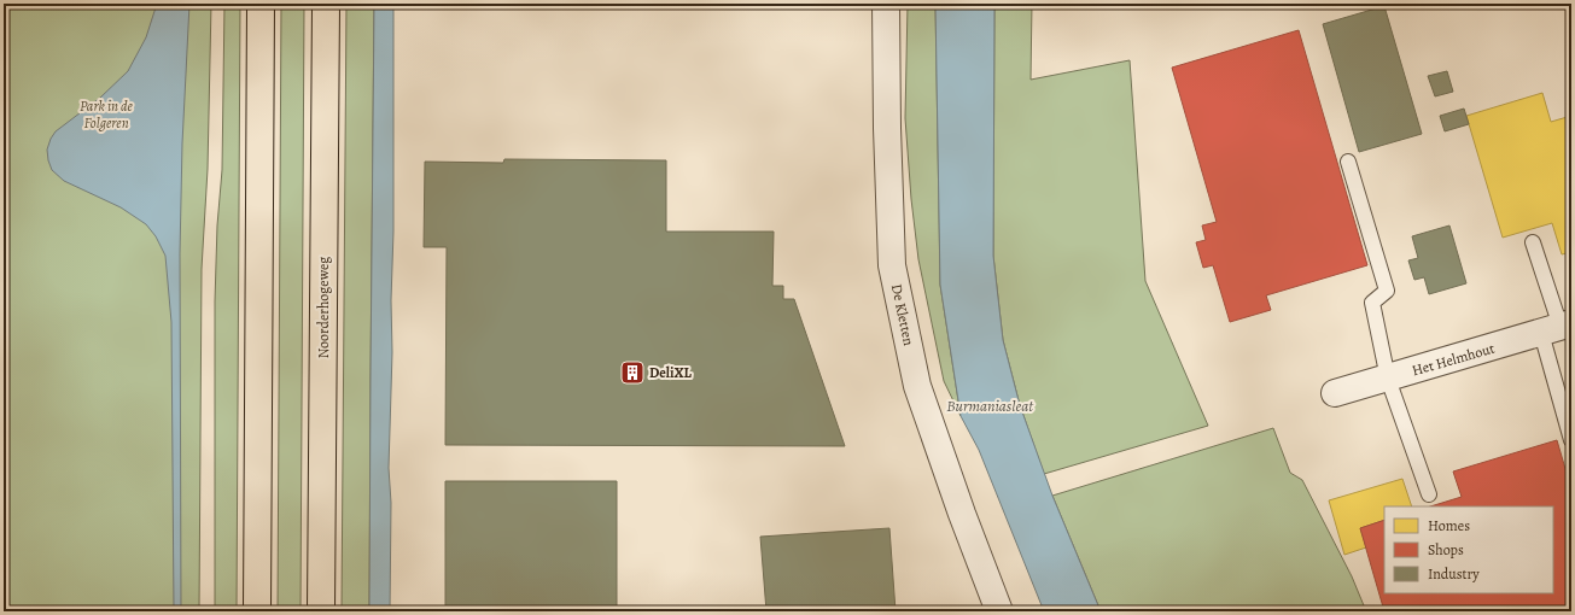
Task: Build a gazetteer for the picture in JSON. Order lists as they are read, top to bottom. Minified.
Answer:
{"streets":{"main road":["Noorderhogeweg"],"street":["De Kletten","Het Helmhout"]},"water":["Burmaniasleat"],"parks":["Park in de Folgeren"],"places":{"building":["DeliXL"]},"legend":["Homes","Shops","Industry"]}
